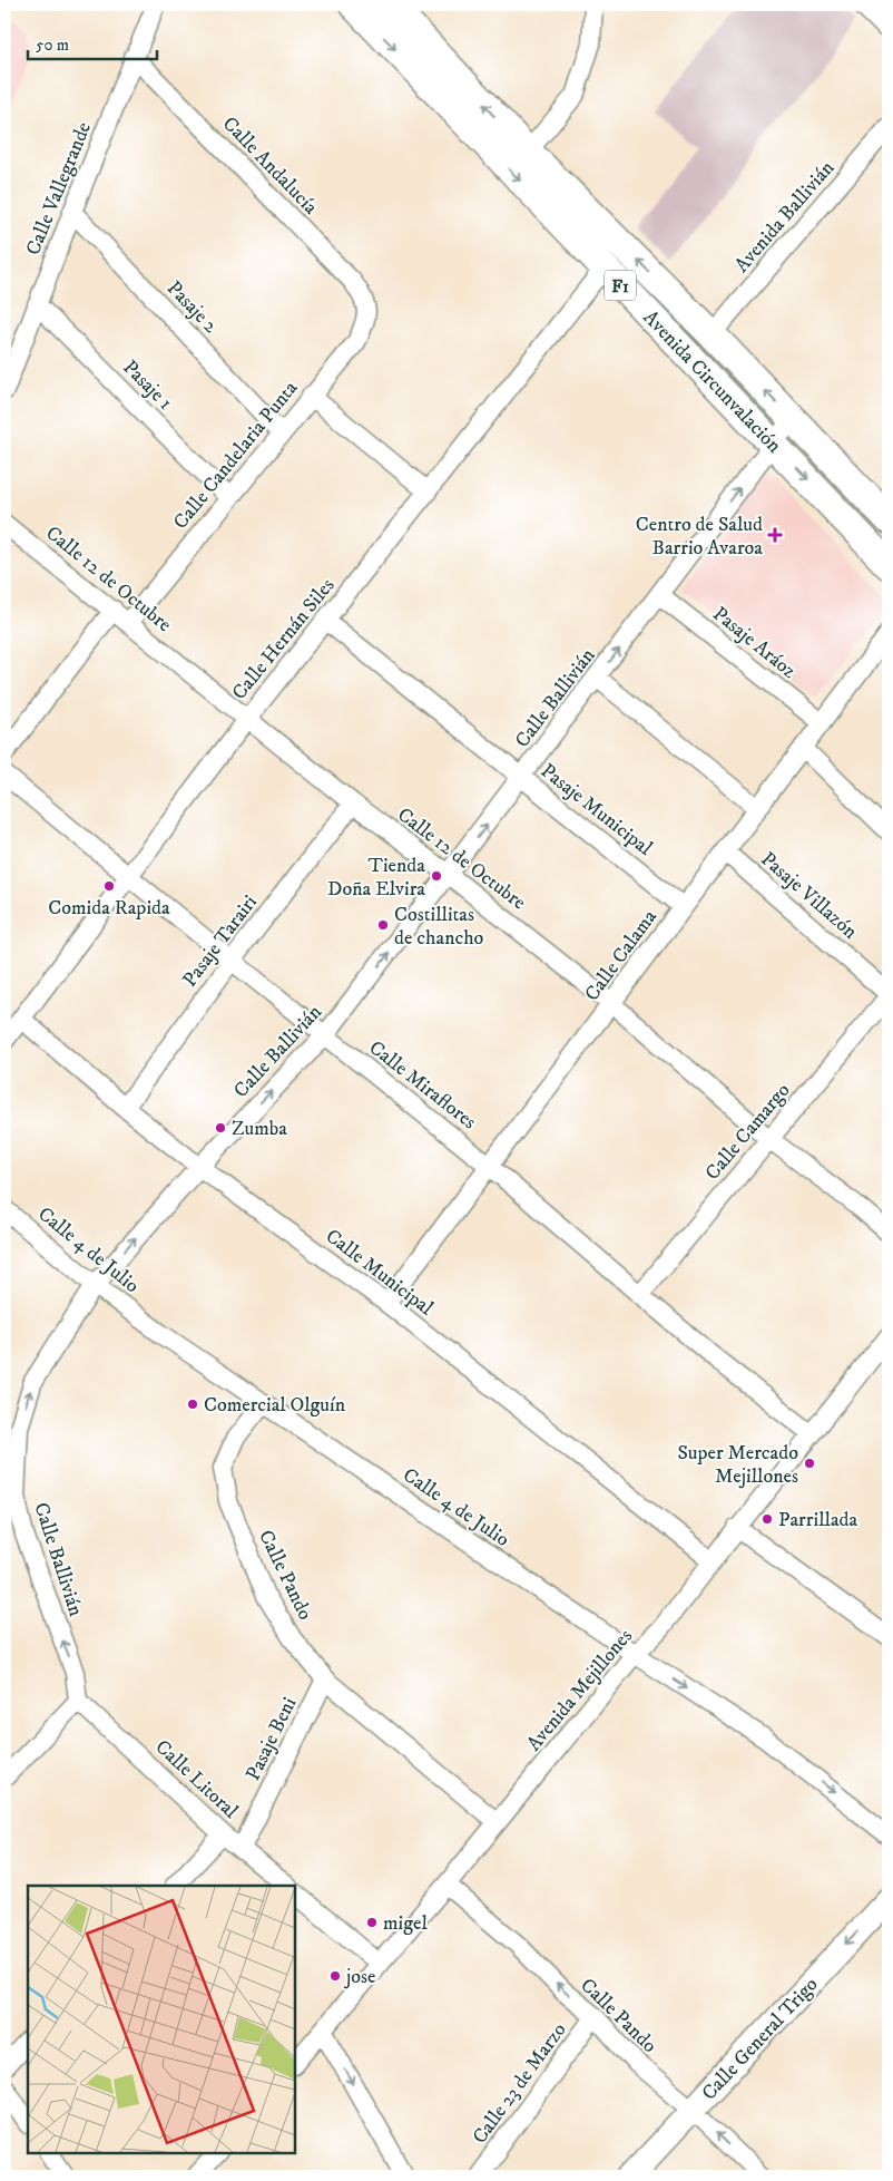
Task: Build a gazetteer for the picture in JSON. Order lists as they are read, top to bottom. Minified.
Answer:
{"streets":{"highway":["F1","Avenida Circunvalación"],"main road":["Calle General Trigo"],"street":["Calle Andalucía","Calle Vallegrande","Avenida Ballivián","Pasaje 2","Pasaje 1","Calle Candelaria Punta","Calle 12 de Octubre","Calle Hernán Siles","Pasaje Aráoz","Calle Ballivián","Pasaje Municipal","Pasaje Villazón","Pasaje Tarairi","Calle Calama","Calle Miraflores","Calle Camargo","Calle 4 de Julio","Calle Municipal","Calle Pando","Avenida Mejillones","Pasaje Beni","Calle Litoral","Calle 23 de Marzo"]},"crossings":[["Calle Andalucía","Calle Vallegrande"],["Calle Andalucía","Calle Candelaria Punta"],["Calle Vallegrande","Pasaje 2"],["Calle Vallegrande","Pasaje 1"],["Avenida Ballivián","Avenida Circunvalación"],["Pasaje 2","Calle Candelaria Punta"],["Avenida Circunvalación","Calle Hernán Siles"],["Avenida Circunvalación","Calle Ballivián"],["Pasaje 1","Calle Candelaria Punta"],["Calle Candelaria Punta","Calle 12 de Octubre"],["Calle 12 de Octubre","Calle Hernán Siles"],["Calle 12 de Octubre","Calle Ballivián"],["Calle 12 de Octubre","Pasaje Tarairi"],["Calle 12 de Octubre","Calle Calama"],["Calle 12 de Octubre","Calle Camargo"],["Calle Hernán Siles","Pasaje Municipal"],["Calle Hernán Siles","Calle Miraflores"],["Calle Hernán Siles","Calle Municipal"],["Pasaje Aráoz","Calle Ballivián"],["Pasaje Aráoz","Calle Calama"],["Calle Ballivián","Pasaje Municipal"],["Calle Ballivián","Calle Miraflores"],["Calle Ballivián","Calle 4 de Julio"],["Calle Ballivián","Calle Municipal"],["Calle Ballivián","Calle Litoral"],["Pasaje Municipal","Calle Calama"],["Pasaje Villazón","Calle Calama"],["Pasaje Villazón","Calle Camargo"],["Pasaje Tarairi","Calle Miraflores"],["Pasaje Tarairi","Calle Municipal"],["Calle Calama","Calle Miraflores"],["Calle Calama","Calle Municipal"],["Calle Miraflores","Calle Camargo"],["Calle Miraflores","Avenida Mejillones"],["Calle 4 de Julio","Calle Pando"],["Calle 4 de Julio","Avenida Mejillones"],["Calle Municipal","Avenida Mejillones"],["Calle Pando","Avenida Mejillones"],["Calle Pando","Pasaje Beni"],["Calle Pando","Calle General Trigo"],["Calle Pando","Calle 23 de Marzo"],["Pasaje Beni","Calle Litoral"]],"one_way":["Calle Ballivián","Calle General Trigo"],"places":{"health":["Centro de Salud Barrio Avaroa"],"other":["Tienda Doña Elvira","Comida Rapida","Costillitas de chancho","Zumba","Comercial Olguín","Super Mercado Mejillones","Parrillada","migel","jose"]},"scale_bar":"50 m"}
